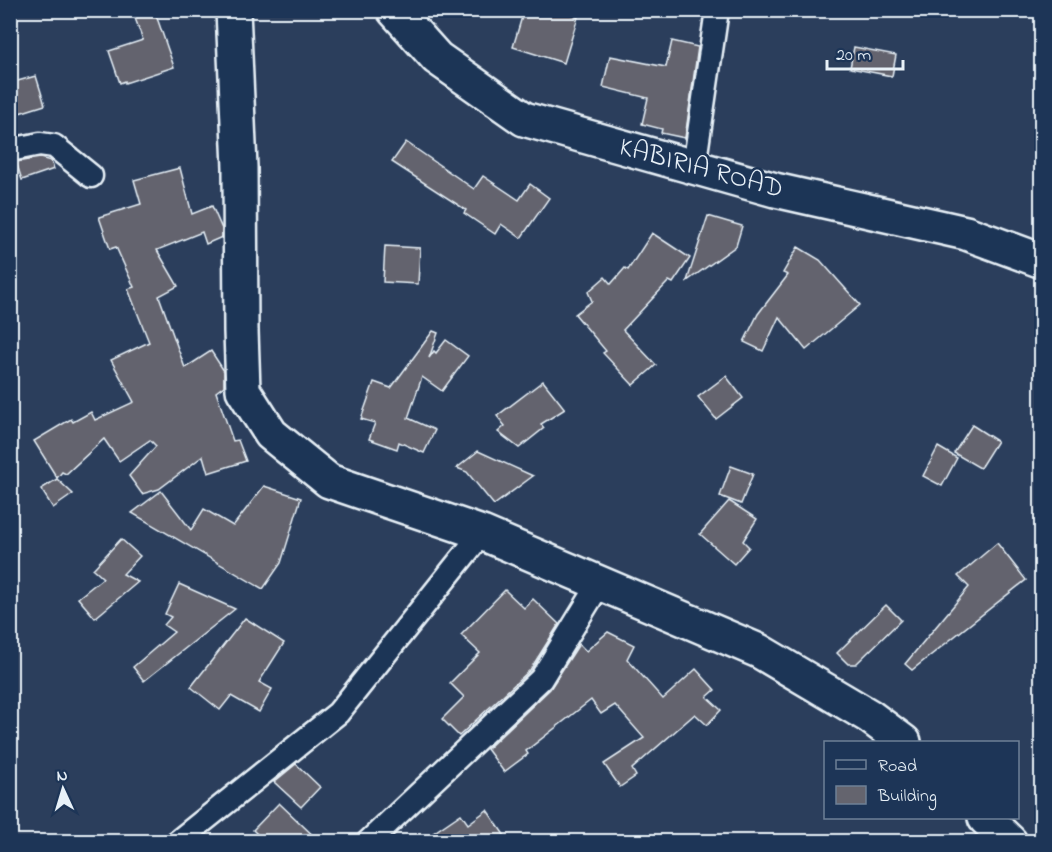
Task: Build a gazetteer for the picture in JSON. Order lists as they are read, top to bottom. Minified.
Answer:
{"streets":{"main road":["KABIRIA ROAD"]},"legend":["Road","Building"],"scale_bar":"20 m","north":"top"}
